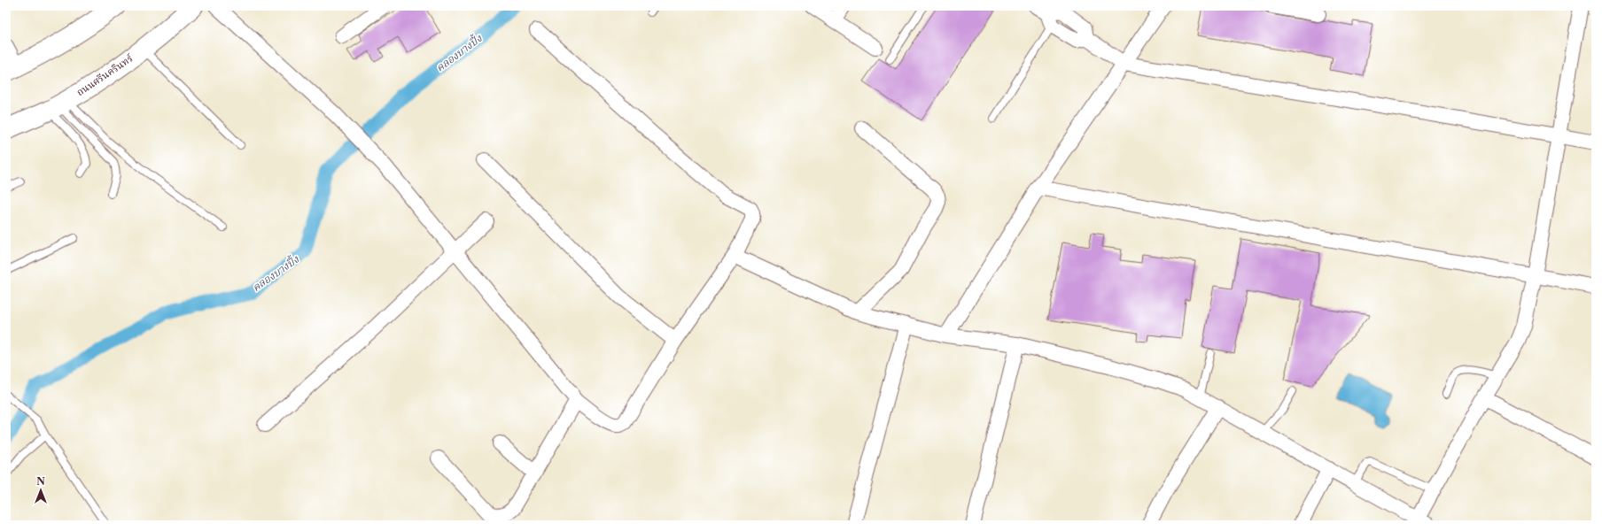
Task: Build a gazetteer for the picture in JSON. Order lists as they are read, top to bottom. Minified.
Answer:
{"streets":{"main road":["ถนนศรีนครินทร์"]},"water":["คลองบางปิ้ง"],"north":"top"}
